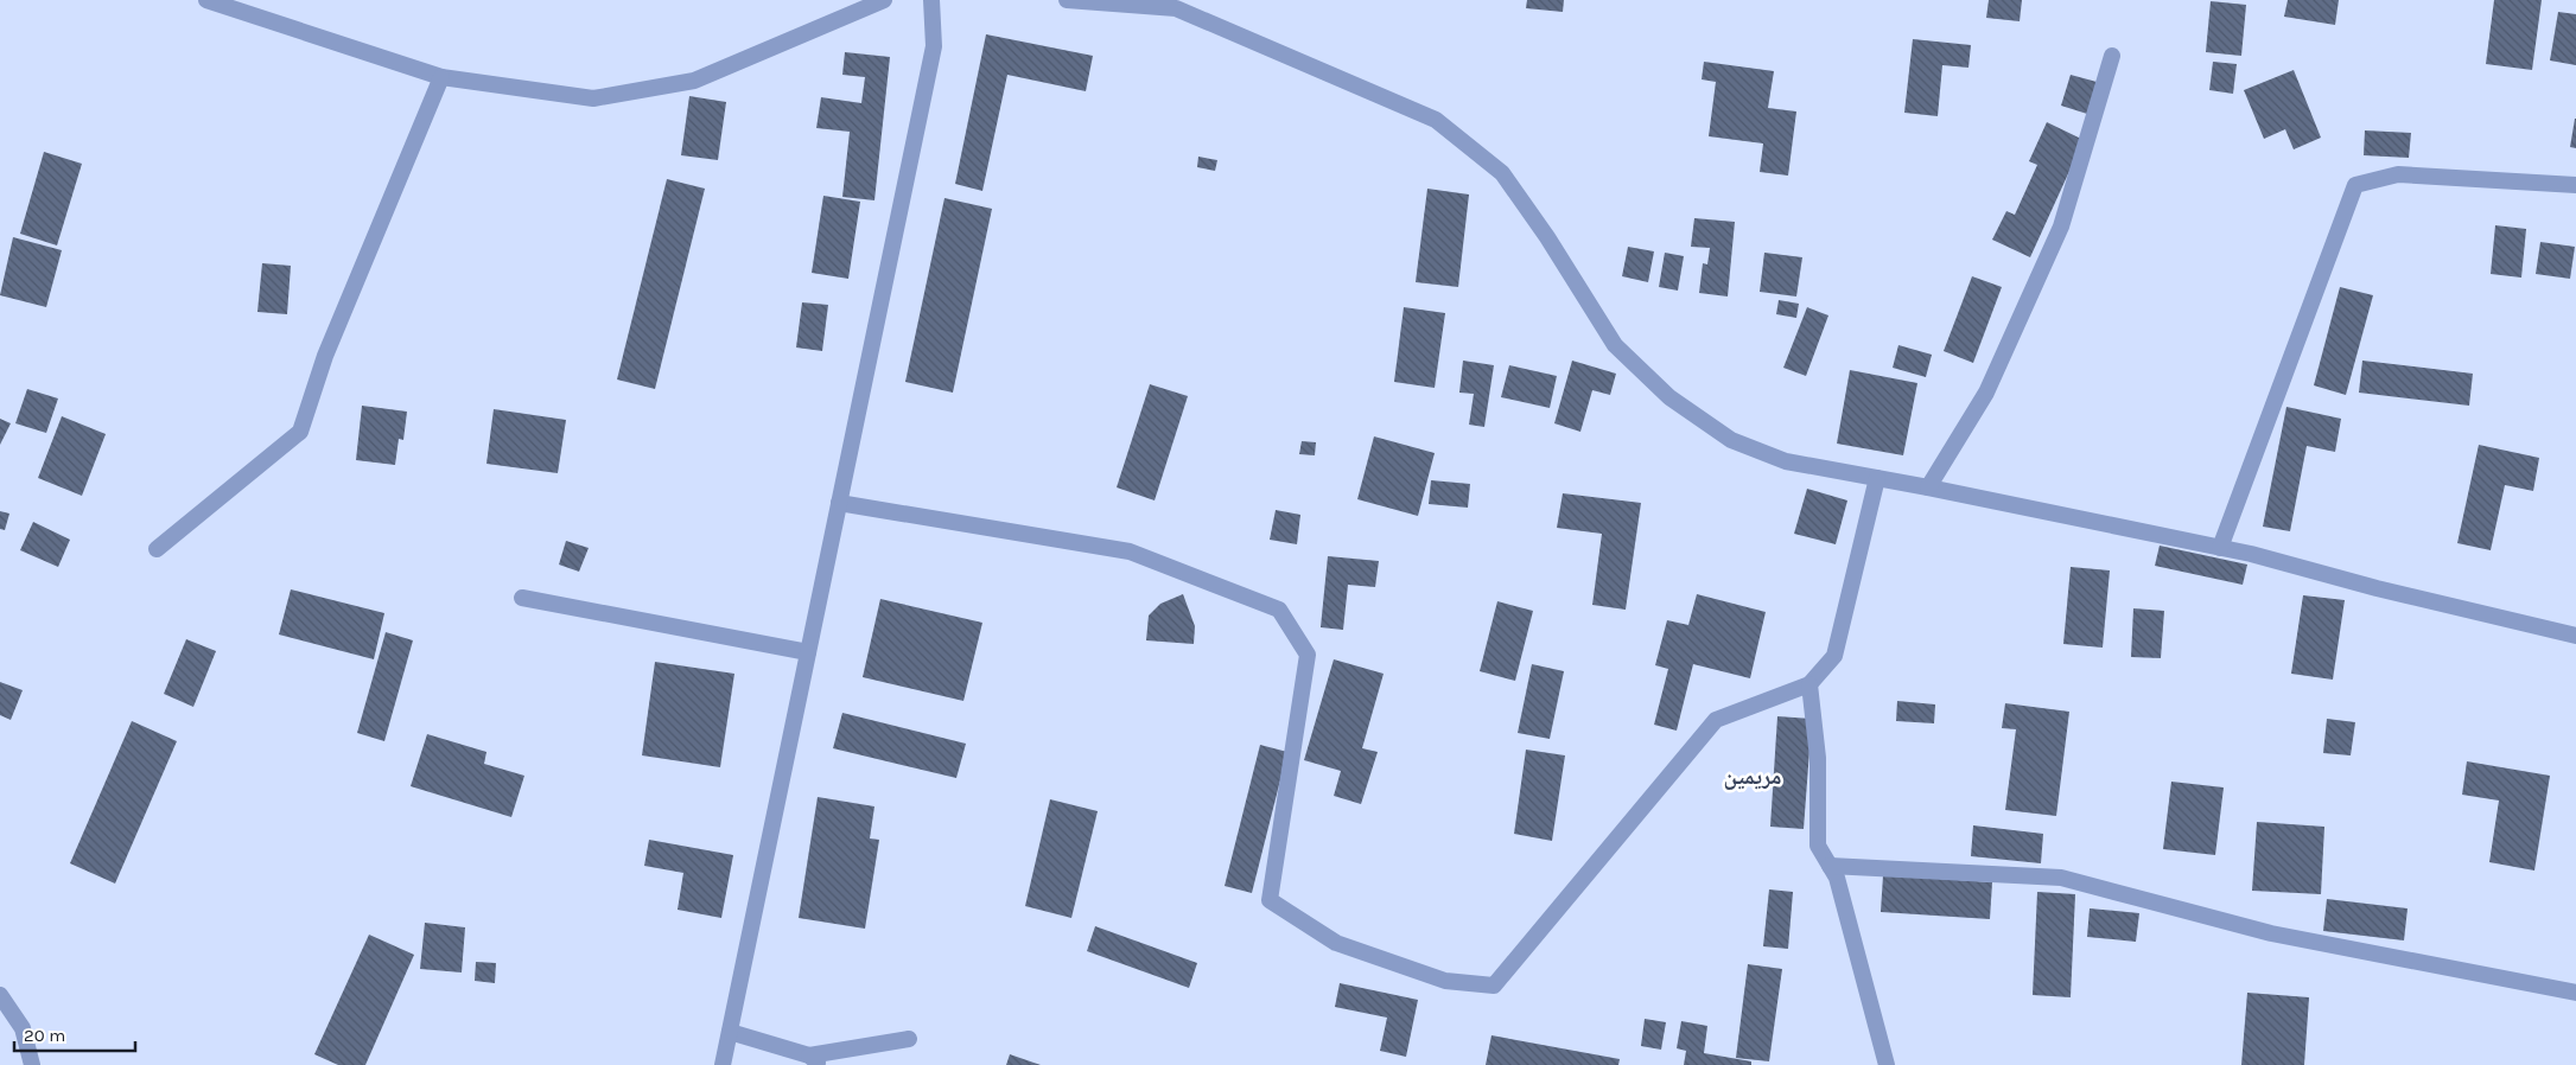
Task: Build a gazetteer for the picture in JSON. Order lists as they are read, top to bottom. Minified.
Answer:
{"districts":["مريمين"],"scale_bar":"20 m"}
